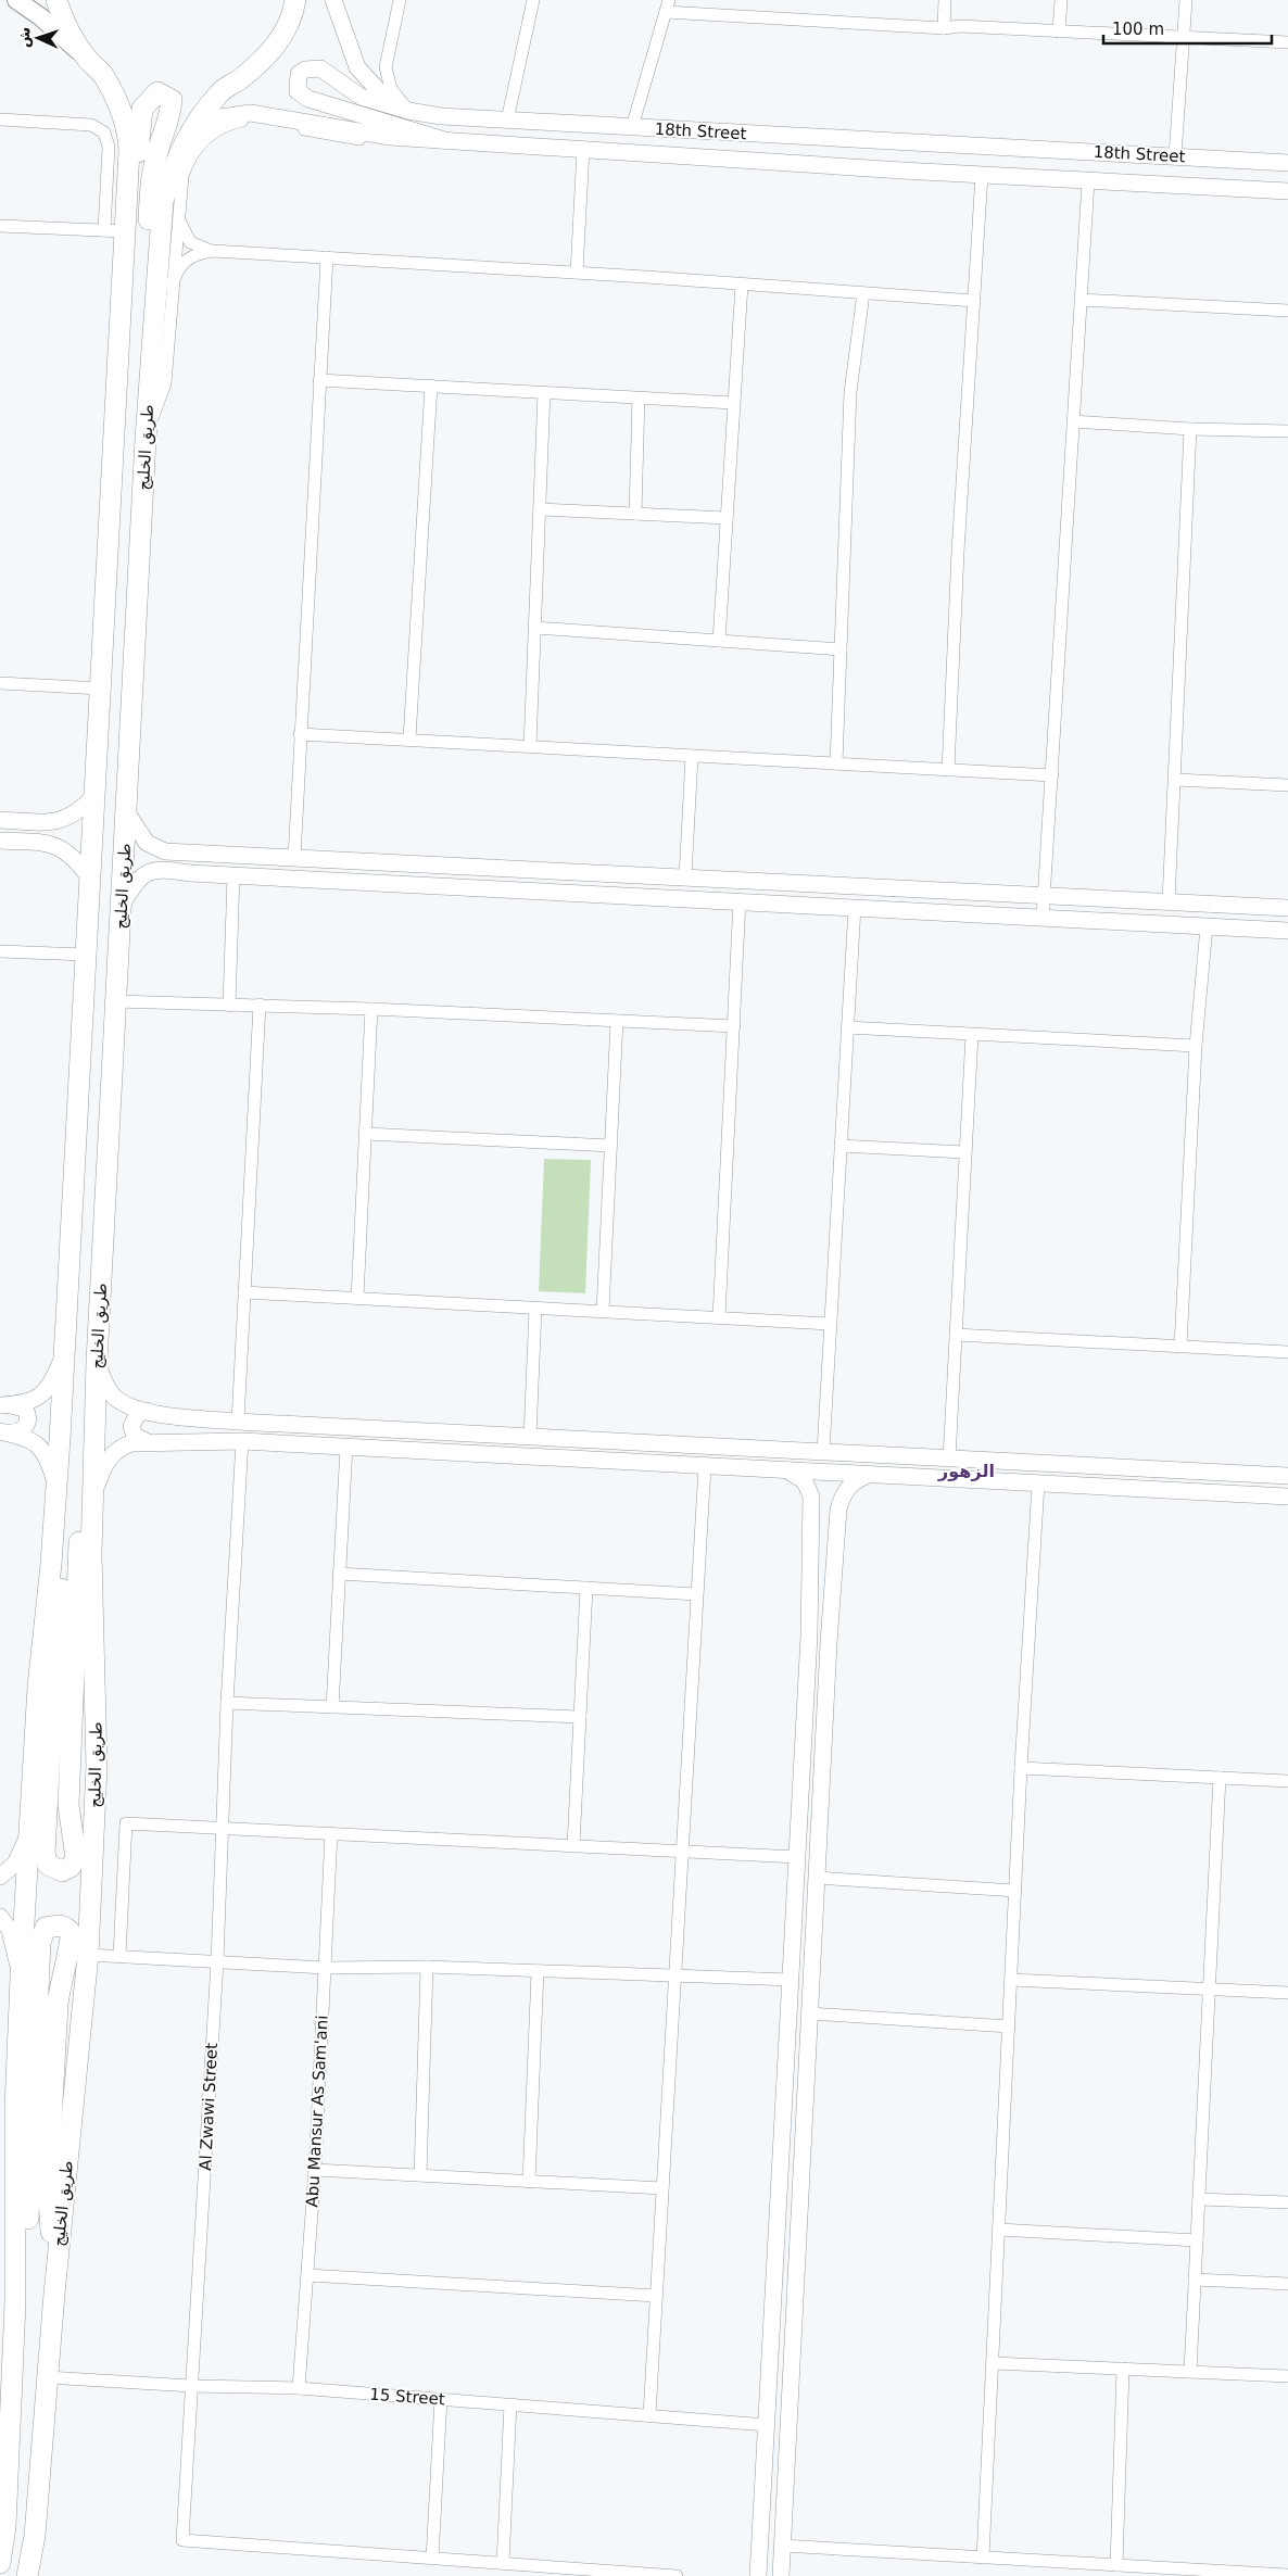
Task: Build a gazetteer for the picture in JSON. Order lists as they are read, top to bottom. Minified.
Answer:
{"streets":{"main road":["طريق الخليج"],"street":["18th Street","Al Zwawi Street","Abu Mansur As Sam'ani","15 Street"]},"crossings":[["طريق الخليج","15 Street"],["Al Zwawi Street","15 Street"],["Abu Mansur As Sam'ani","15 Street"]],"districts":["الزهور"],"scale_bar":"100 m","north":"left"}
